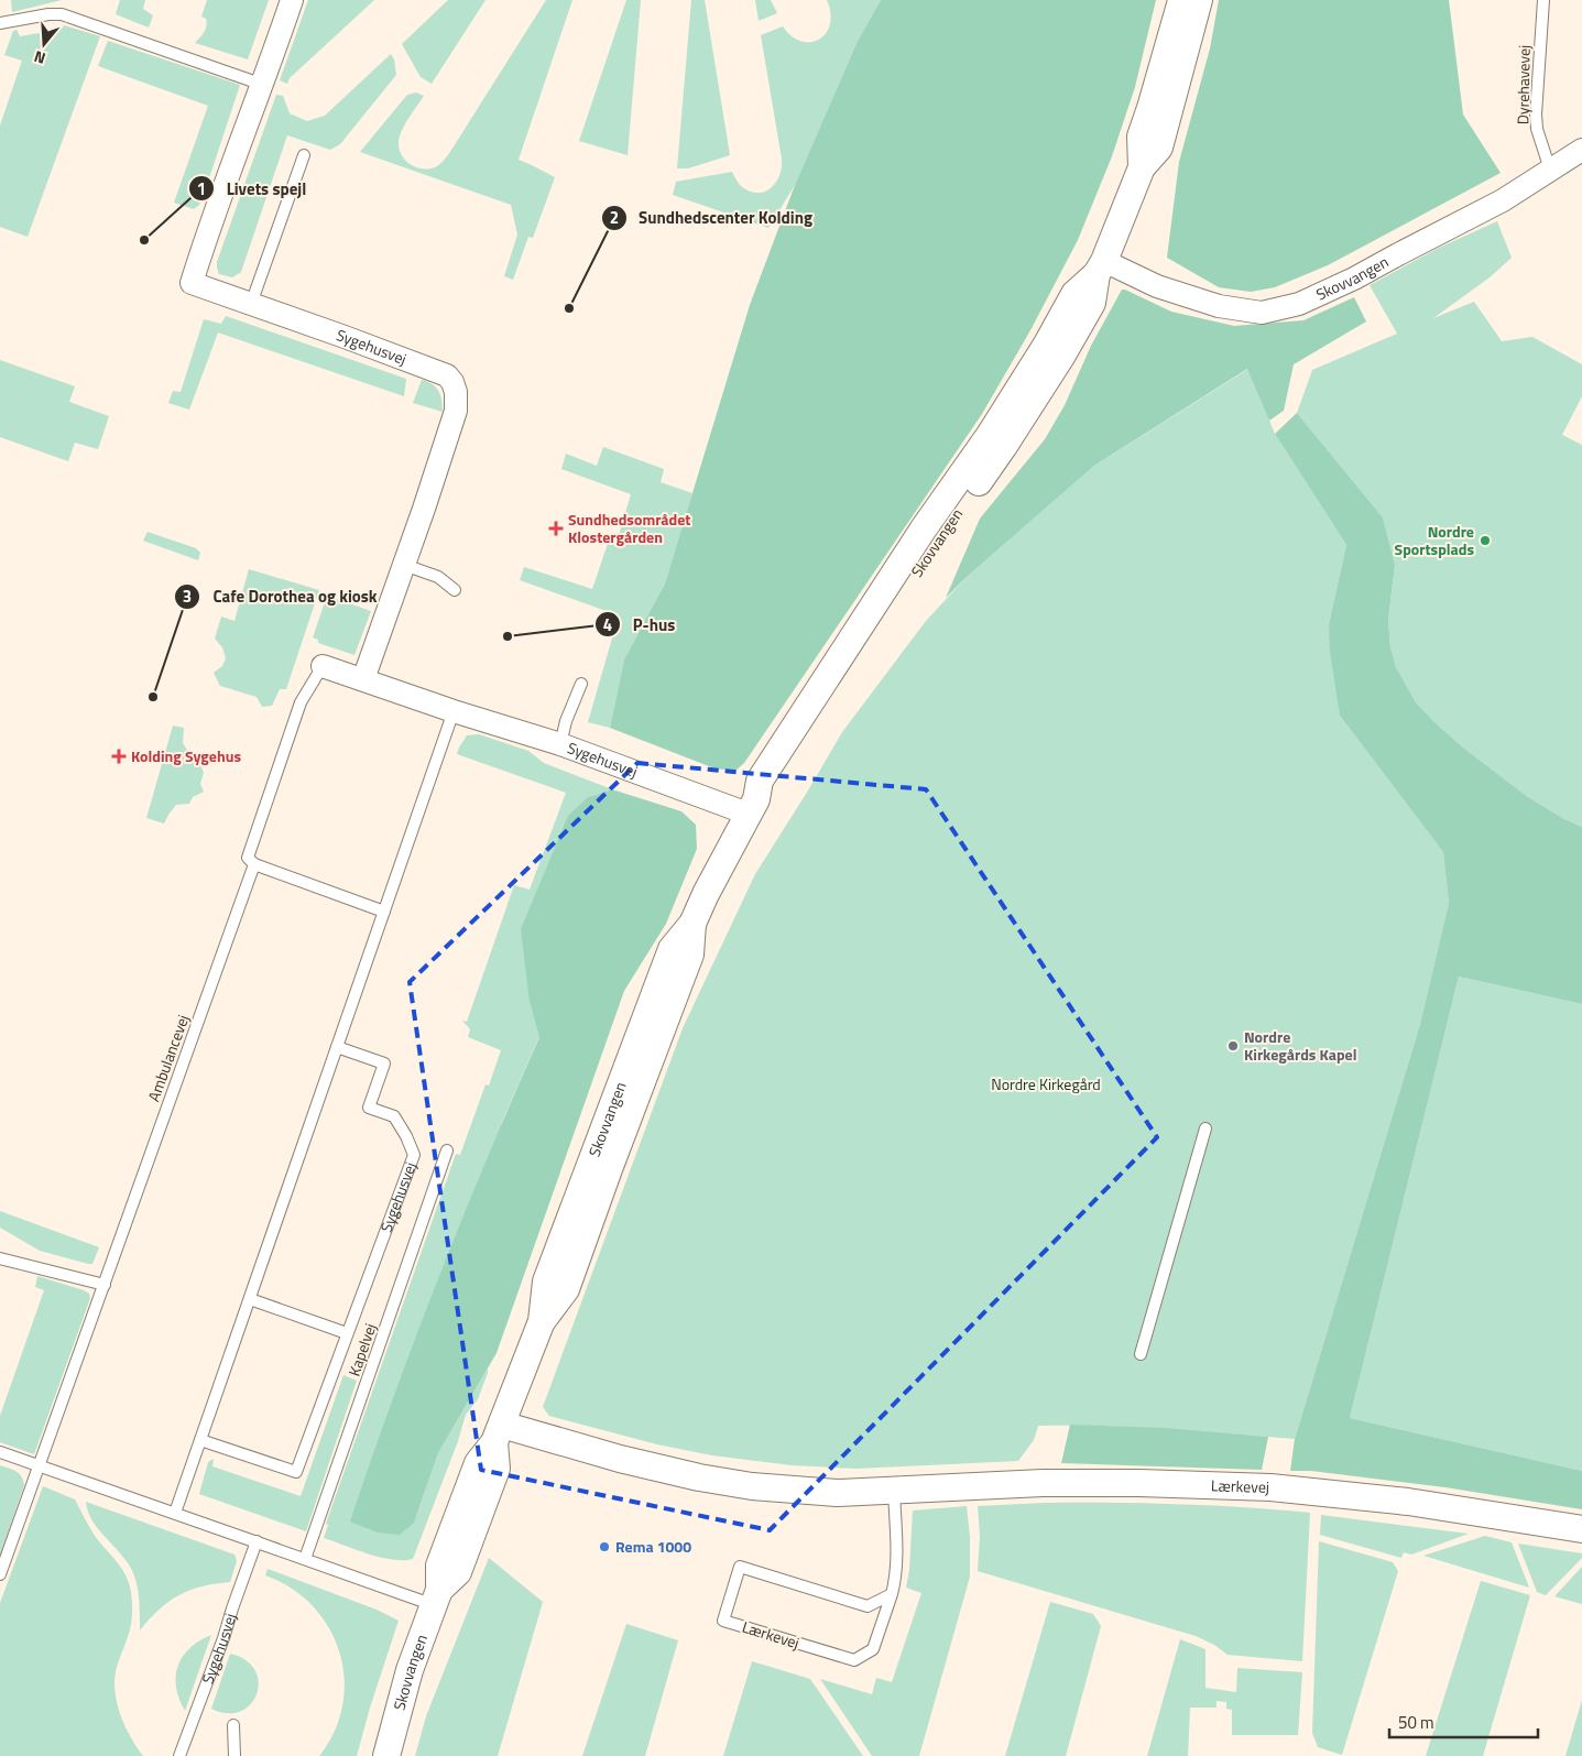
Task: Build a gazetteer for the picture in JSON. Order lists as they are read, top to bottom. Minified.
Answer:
{"streets":{"street":["Skovvangen","Sygehusvej","Lærkevej"],"lane":["Dyrehavevej","Ambulancevej","Kapelvej"]},"crossings":[["Dyrehavevej","Skovvangen"],["Skovvangen","Sygehusvej"],["Skovvangen","Lærkevej"]],"parks":["Nordre Kirkegård"],"places":{"other":["Livets spejl","Sundhedscenter Kolding","Nordre Sportsplads","P-hus","Cafe Dorothea og kiosk","Nordre Kirkegårds Kapel","Rema 1000"],"health":["Sundhedsområdet Klostergården","Kolding Sygehus"]},"scale_bar":"50 m","north":"bottom"}
